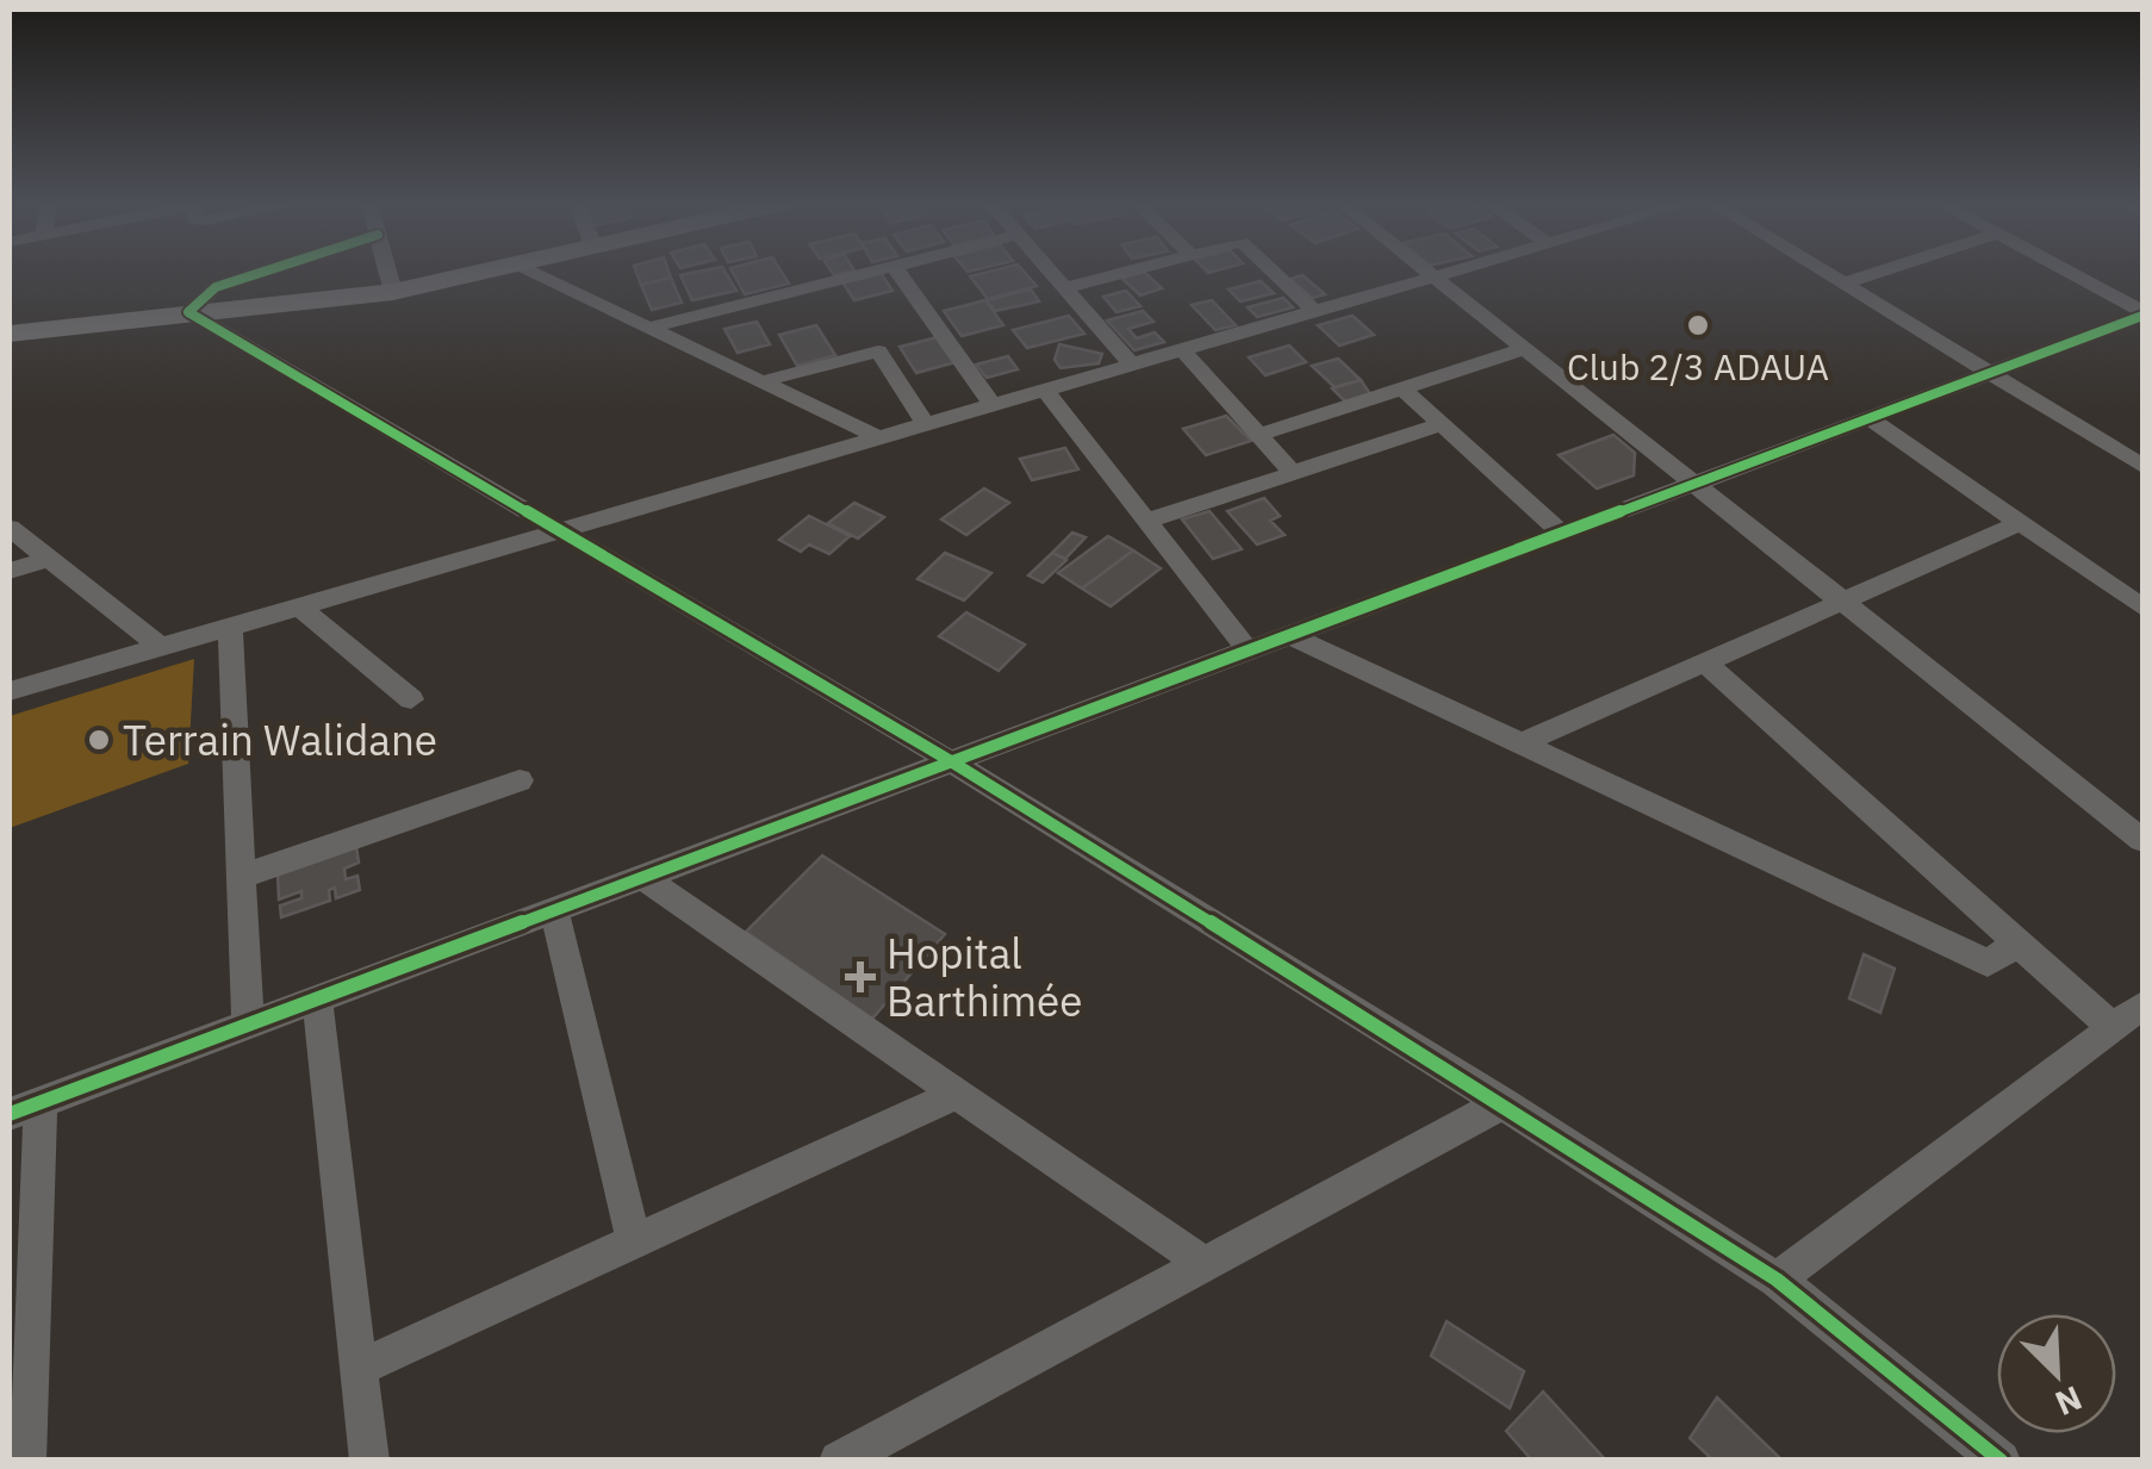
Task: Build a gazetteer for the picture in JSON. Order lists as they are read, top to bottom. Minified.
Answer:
{"places":{"other":["Club 2/3 ADAUA","Terrain Walidane"],"health":["Hopital Barthimée"]},"north":"bottom right"}
